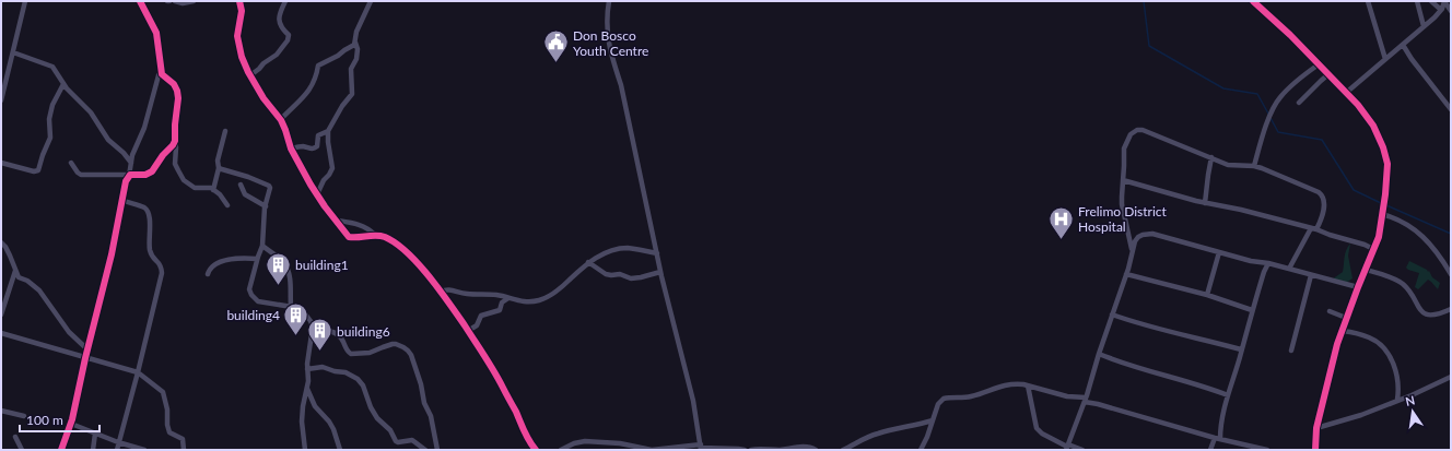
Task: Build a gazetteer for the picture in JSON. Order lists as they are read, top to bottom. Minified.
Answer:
{"places":{"public building":["Don Bosco Youth Centre"],"hospital":["Frelimo District Hospital"],"building":["building1","building4","building6"]},"scale_bar":"100 m","north":"top"}
